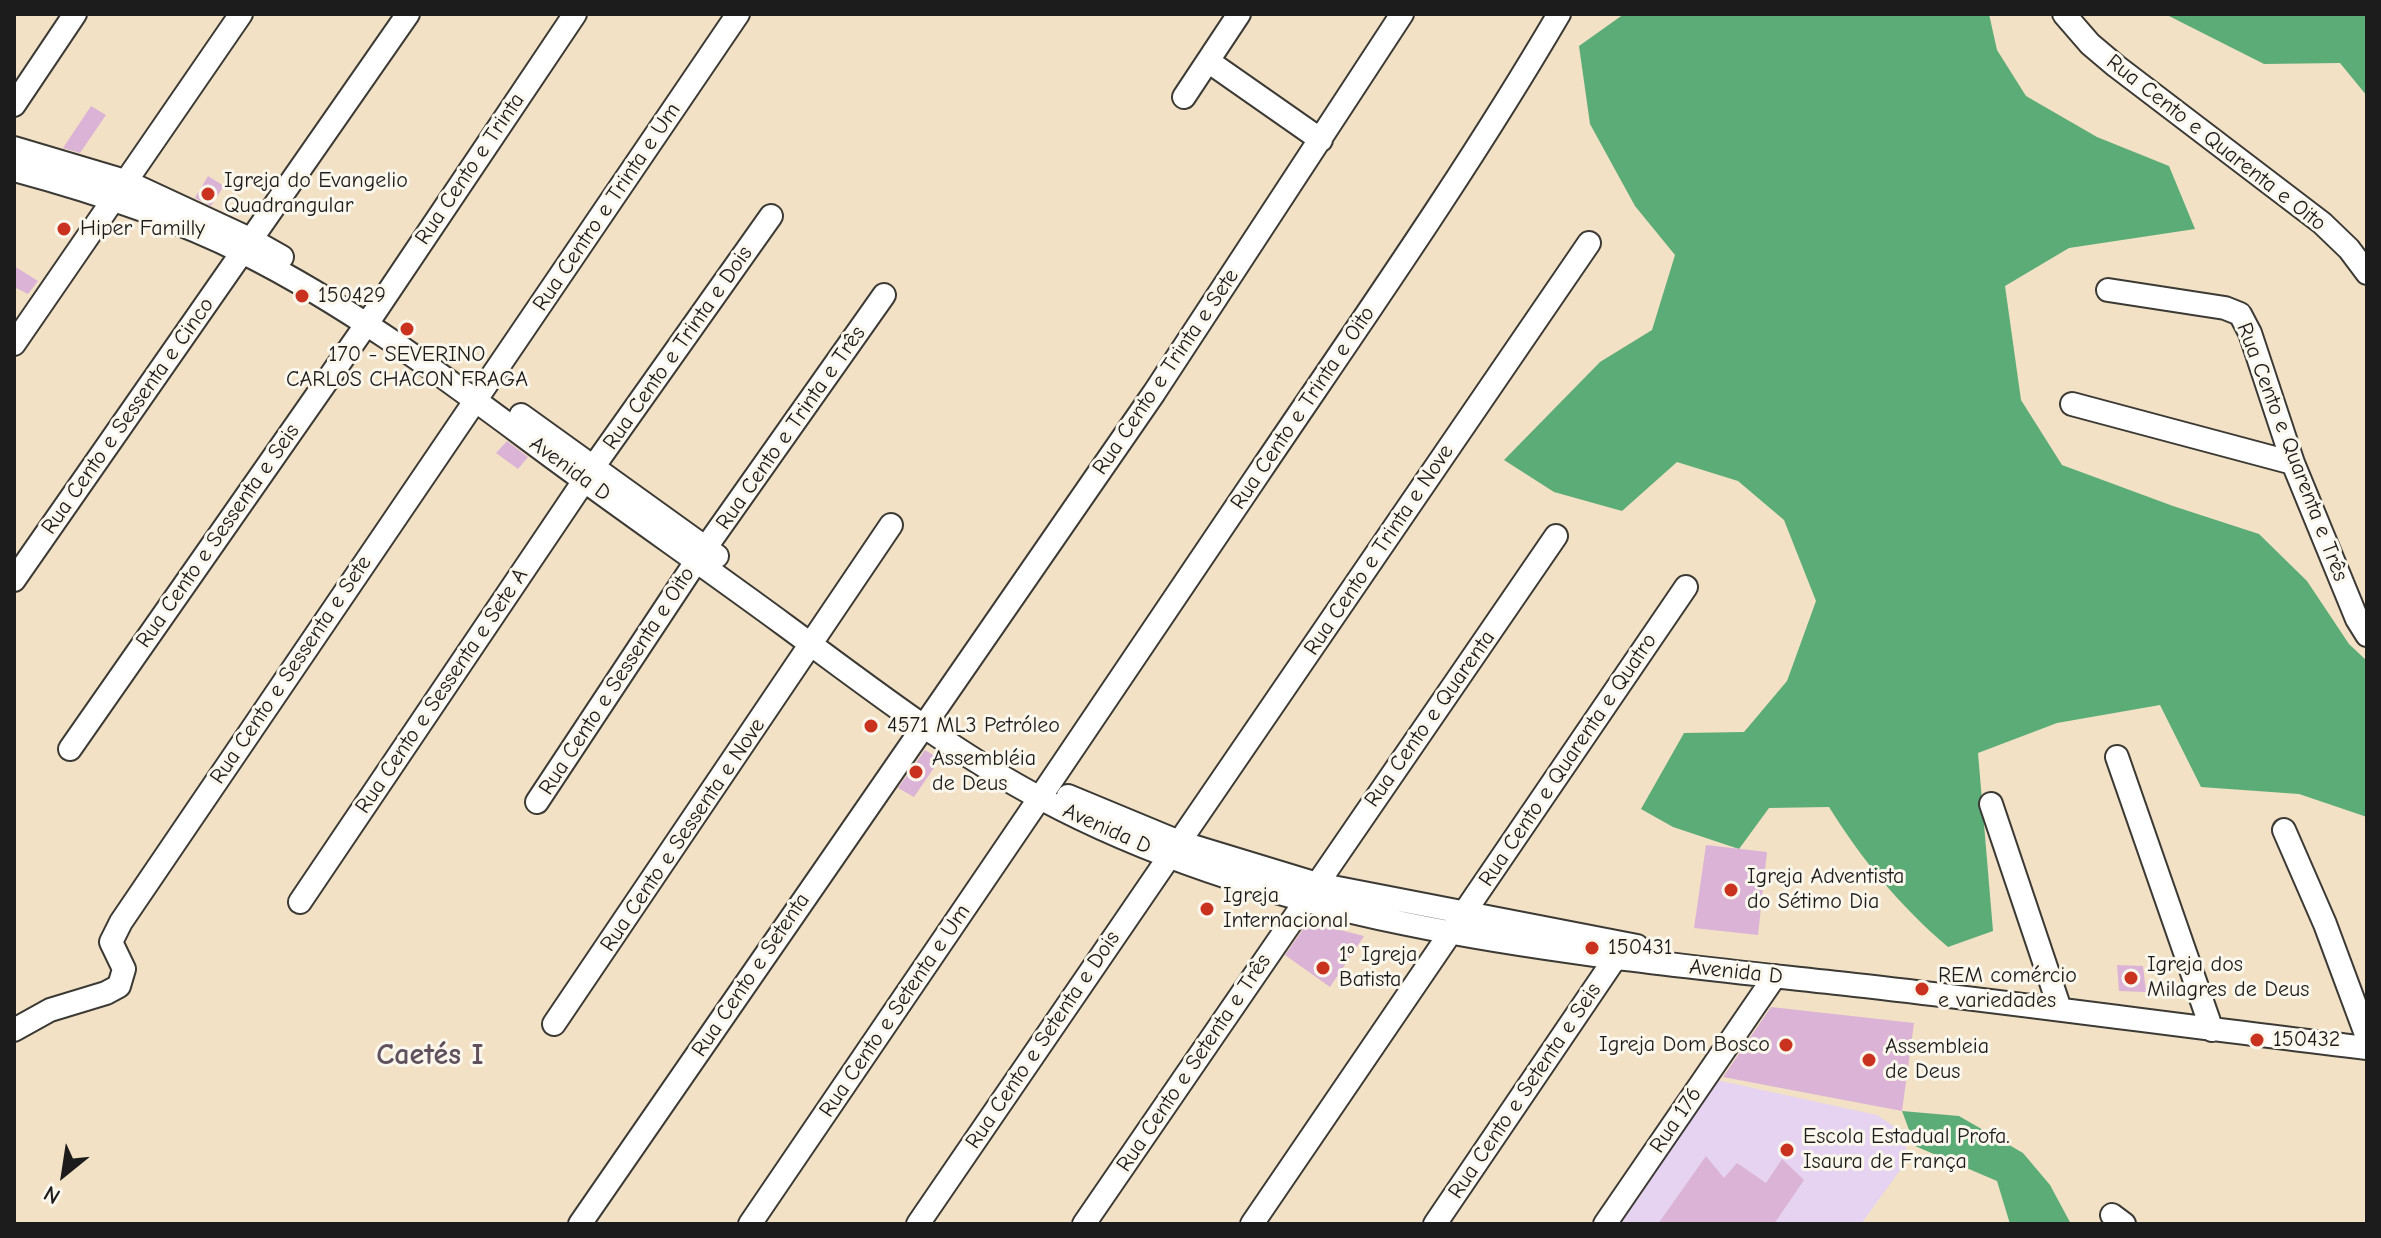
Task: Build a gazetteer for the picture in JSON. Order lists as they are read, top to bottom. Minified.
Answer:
{"streets":{"street":["Rua Cento e Quarenta e Oito","Rua Cento e Trinta","Rua Centro e Trinta e Um","Rua Cento e Trinta e Dois","Rua Cento e Trinta e Sete","Rua Cento e Trinta e Oito","Rua Cento e Sessenta e Cinco","Rua Cento e Trinta e Três","Rua Cento e Quarenta e Três","Avenida D","Rua Cento e Sessenta e Seis","Rua Cento e Trinta e Nove","Rua Cento e Sessenta e Sete","Rua Cento e Sessenta e Oito","Rua Cento e Sessenta e Sete A","Rua Cento e Quarenta","Rua Cento e Quarenta e Quatro","Rua Cento e Sessenta e Nove","Rua Cento e Setenta","Rua Cento e Setenta e Um","Rua Cento e Setenta e Dois","Rua Cento e Setenta e Três","Rua Cento e Setenta e Seis","Rua 176"]},"crossings":[["Rua Cento e Trinta","Avenida D"],["Rua Cento e Trinta","Rua Cento e Sessenta e Seis"],["Rua Centro e Trinta e Um","Avenida D"],["Rua Centro e Trinta e Um","Rua Cento e Sessenta e Sete"],["Rua Cento e Trinta e Dois","Avenida D"],["Rua Cento e Trinta e Dois","Rua Cento e Sessenta e Sete A"],["Rua Cento e Trinta e Sete","Avenida D"],["Rua Cento e Trinta e Sete","Rua Cento e Setenta"],["Rua Cento e Trinta e Oito","Avenida D"],["Rua Cento e Trinta e Oito","Rua Cento e Setenta e Um"],["Rua Cento e Sessenta e Cinco","Avenida D"],["Rua Cento e Trinta e Três","Avenida D"],["Rua Cento e Trinta e Três","Rua Cento e Sessenta e Oito"],["Avenida D","Rua Cento e Sessenta e Seis"],["Avenida D","Rua Cento e Trinta e Nove"],["Avenida D","Rua Cento e Sessenta e Sete"],["Avenida D","Rua Cento e Sessenta e Oito"],["Avenida D","Rua Cento e Sessenta e Sete A"],["Avenida D","Rua Cento e Quarenta"],["Avenida D","Rua Cento e Quarenta e Quatro"],["Avenida D","Rua Cento e Sessenta e Nove"],["Avenida D","Rua Cento e Setenta"],["Avenida D","Rua Cento e Setenta e Um"],["Avenida D","Rua Cento e Setenta e Dois"],["Avenida D","Rua Cento e Setenta e Três"],["Avenida D","Rua Cento e Setenta e Seis"],["Avenida D","Rua 176"],["Rua Cento e Trinta e Nove","Rua Cento e Setenta e Dois"],["Rua Cento e Quarenta","Rua Cento e Setenta e Três"]],"districts":["Caetés I"],"places":["Igreja do Evangelio Quadrangular","Hiper Familly","150429","170 - SEVERINO CARLOS CHACON FRAGA","4571 ML3 Petróleo","Assembléia de Deus","Igreja Adventista do Sétimo Dia","Igreja Internacional","150431","1º Igreja Batista","Igreja dos Milagres de Deus","REM comércio e variedades","150432","Igreja Dom Bosco","Assembleia de Deus","Escola Estadual Profa. Isaura de França"],"north":"bottom left"}
